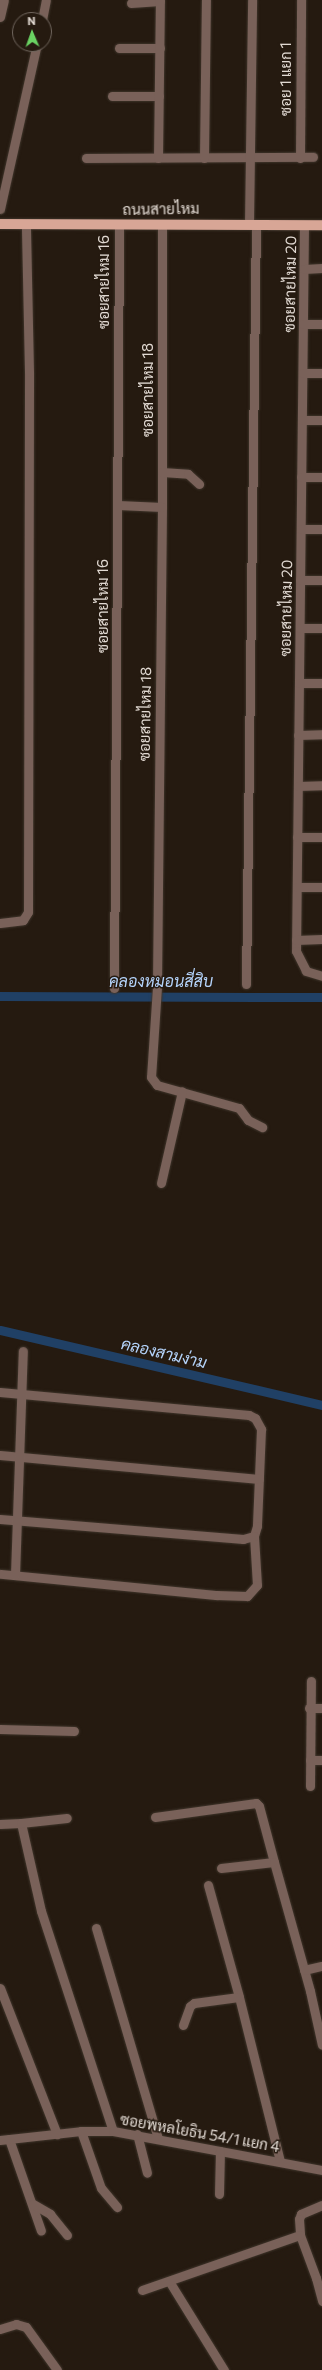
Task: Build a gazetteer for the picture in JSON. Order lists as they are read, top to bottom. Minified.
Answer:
{"streets":{"main road":["ถนนสายไหม"],"street":["ซอย 1 แยก 1","ซอยสายไหม 16","ซอยสายไหม 20","ซอยสายไหม 18","ซอยพหลโยธิน 54/1 แยก 4"]},"crossings":[["ถนนสายไหม","ซอยสายไหม 16"],["ถนนสายไหม","ซอยสายไหม 20"],["ถนนสายไหม","ซอยสายไหม 18"]],"water":["คลองหมอนสี่สิบ","คลองสามง่าม"],"north":"top"}
